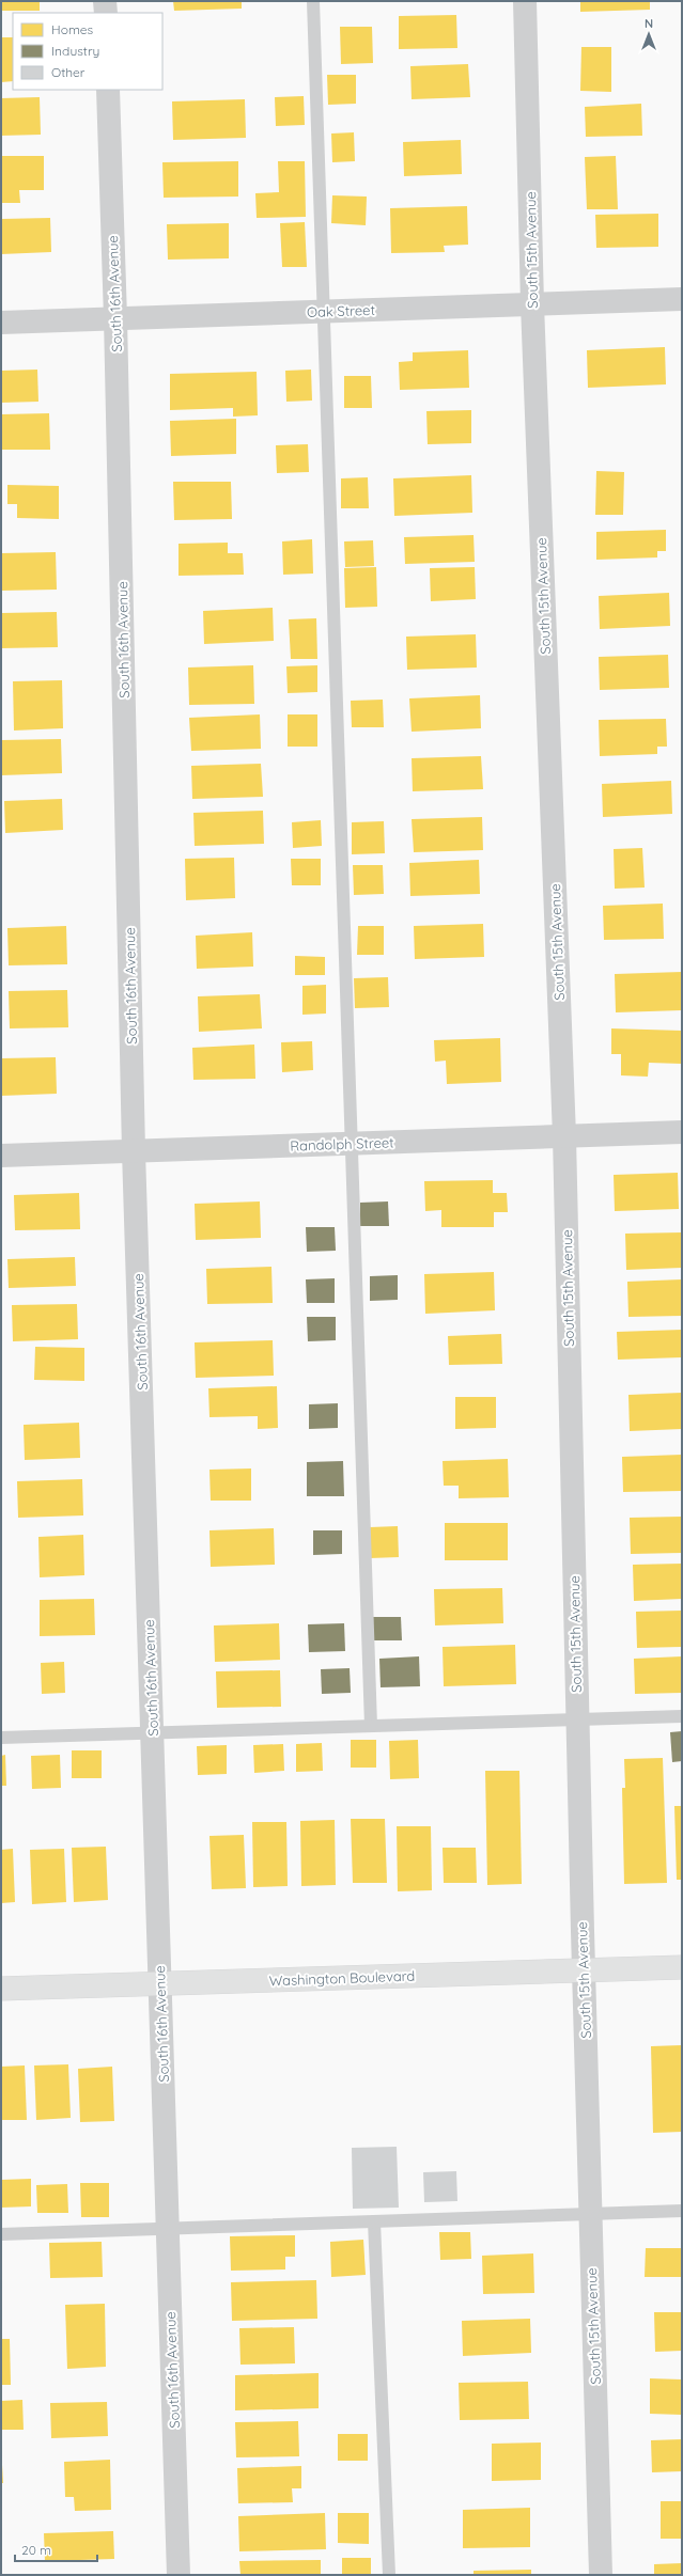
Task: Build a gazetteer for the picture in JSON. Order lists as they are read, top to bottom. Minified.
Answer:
{"streets":{"street":["South 15th Avenue","South 16th Avenue","Oak Street","Randolph Street","Washington Boulevard"]},"crossings":[["South 15th Avenue","Oak Street"],["South 15th Avenue","Randolph Street"],["South 15th Avenue","Washington Boulevard"],["South 16th Avenue","Oak Street"],["South 16th Avenue","Randolph Street"],["South 16th Avenue","Washington Boulevard"]],"legend":["Homes","Industry","Other"],"scale_bar":"20 m","north":"top"}
